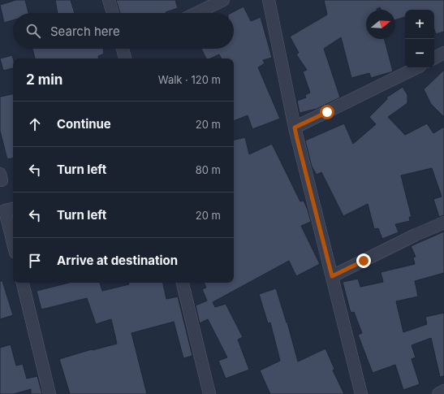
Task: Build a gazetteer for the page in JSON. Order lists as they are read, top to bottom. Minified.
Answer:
{"north":"right","page":{"map_buttons":["+","−"],"search":"Search here","heading":["2 min","Walk · 120 m"],"list":[["Continue","20 m"],["Turn left","80 m"],["Turn left","20 m"],"Arrive at destination"]}}
